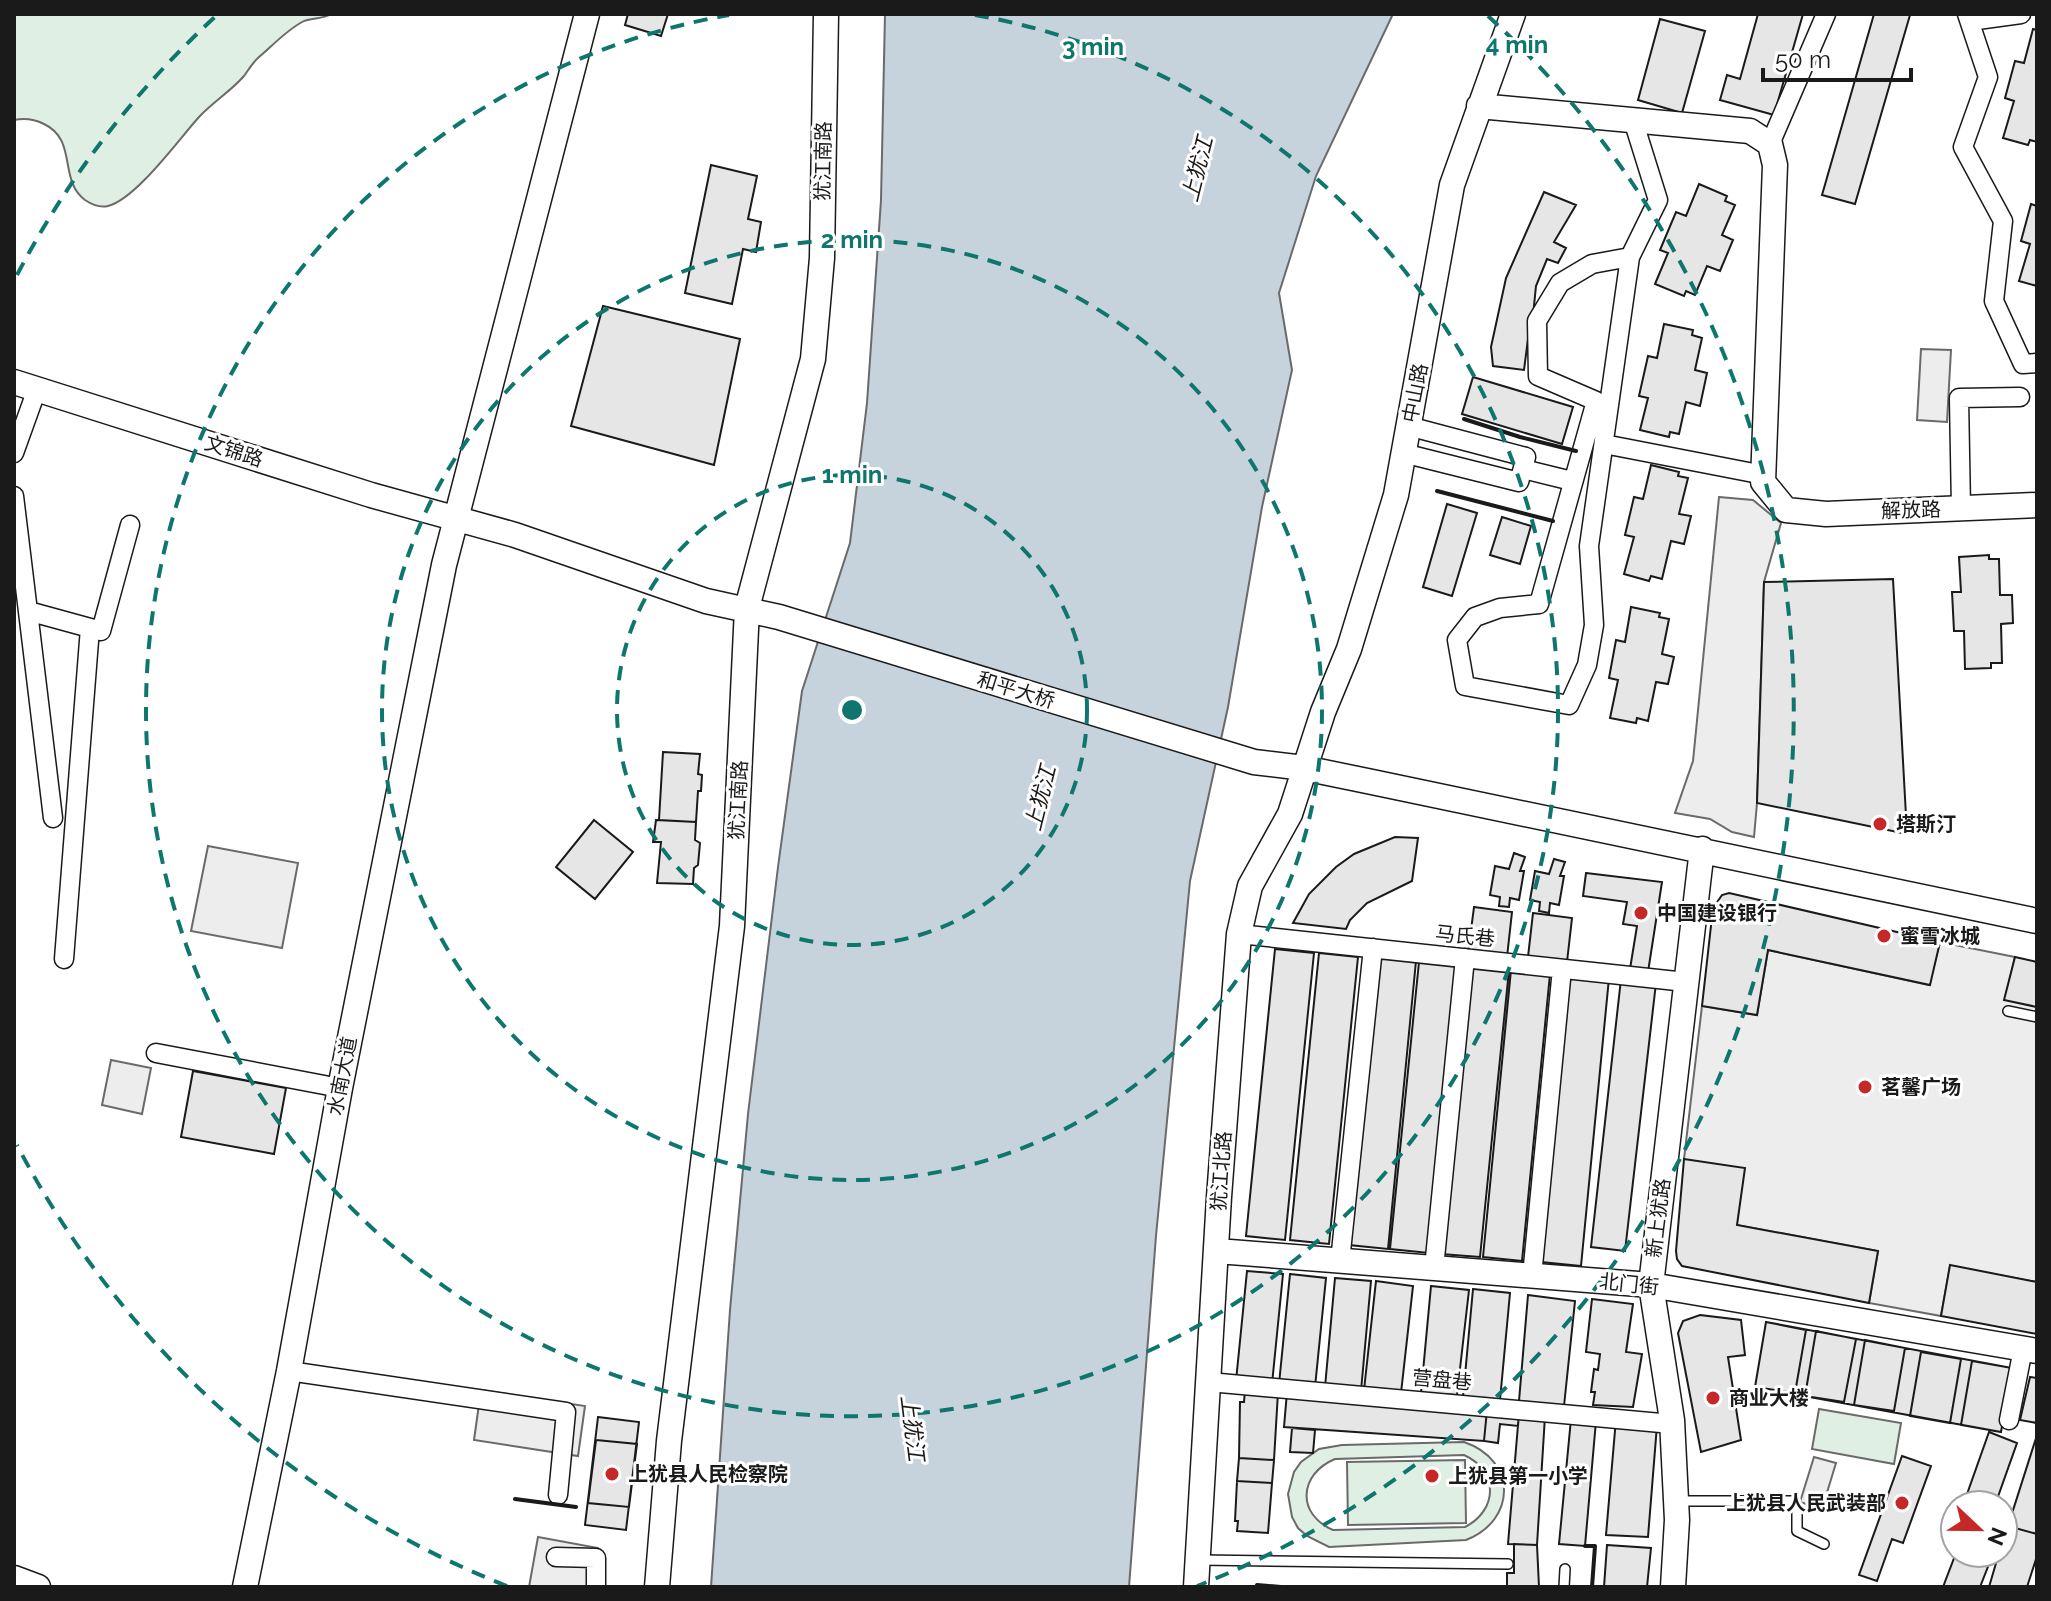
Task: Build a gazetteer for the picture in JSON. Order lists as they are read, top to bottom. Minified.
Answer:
{"streets":{"street":["犹江南路","中山路","文锦路","解放路","和平大桥","马氏巷","水南大道","犹江北路","新上犹路","北门街","营盘巷"]},"crossings":[["犹江南路","文锦路"],["犹江南路","和平大桥"],["中山路","和平大桥"],["中山路","犹江北路"],["文锦路","和平大桥"],["文锦路","水南大道"],["和平大桥","犹江北路"],["和平大桥","新上犹路"],["马氏巷","犹江北路"],["马氏巷","新上犹路"],["犹江北路","北门街"],["犹江北路","营盘巷"],["新上犹路","北门街"],["新上犹路","营盘巷"]],"water":["上犹江"],"places":["塔斯汀","中国建设银行","蜜雪冰城","茗馨广场","商业大楼","上犹县人民检察院","上犹县第一小学","上犹县人民武装部"],"scale_bar":"50 m","north":"right","rings":["4 min","3 min","2 min","1 min"]}
